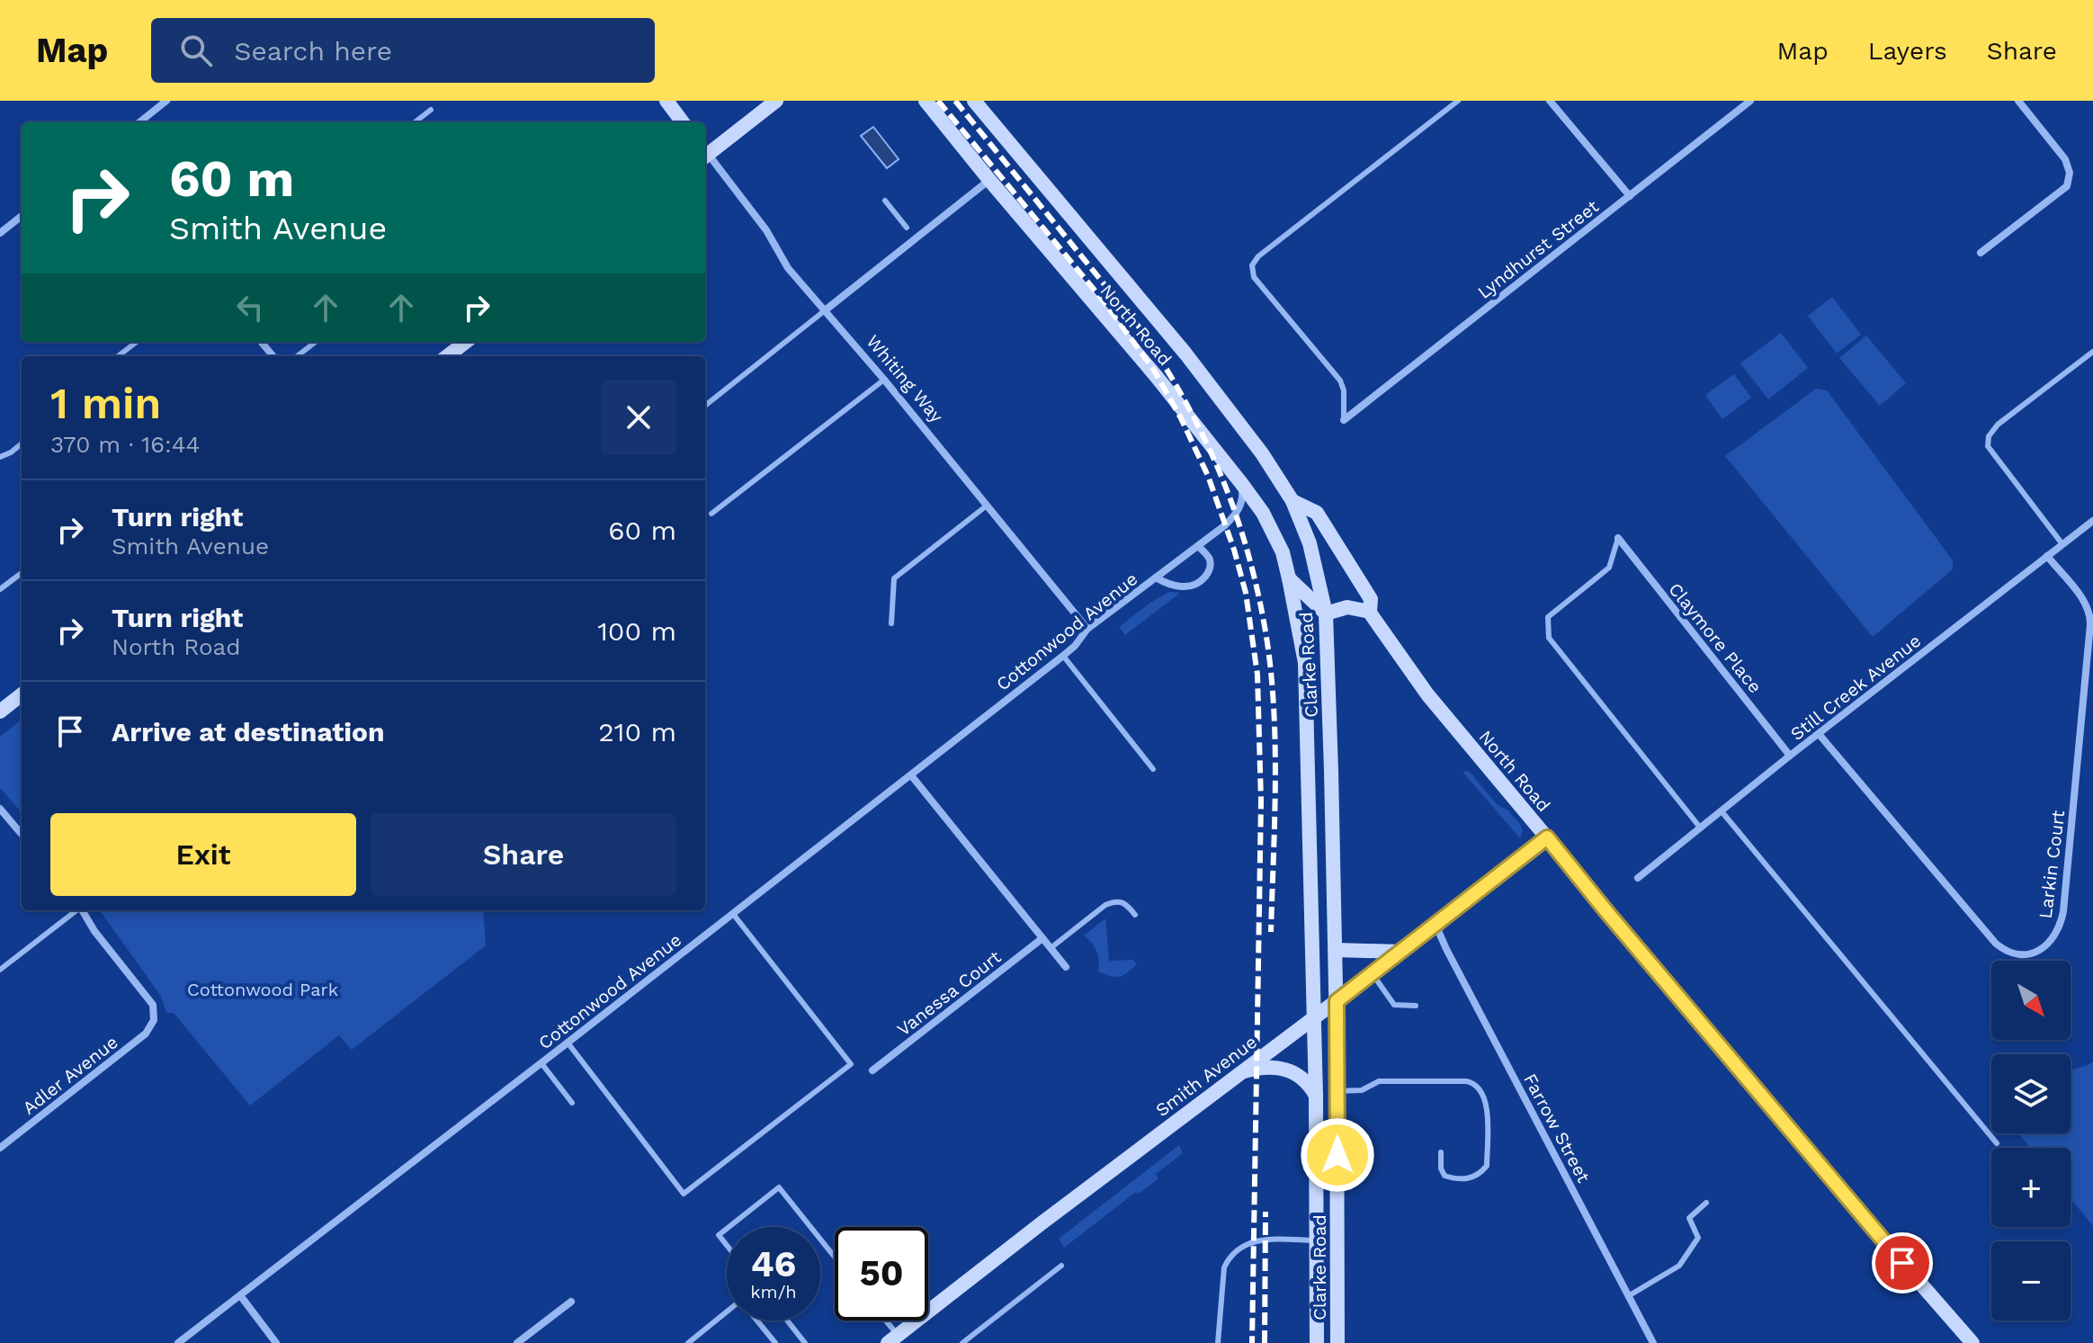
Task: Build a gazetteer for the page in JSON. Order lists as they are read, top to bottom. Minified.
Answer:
{"streets":{"main road":["North Road","Clarke Road","Smith Avenue"],"street":["Lyndhurst Street","Whiting Way","Cottonwood Avenue","Claymore Place","Still Creek Avenue","Larkin Court","Vanessa Court","Adler Avenue","Farrow Street"]},"crossings":[["North Road","Cottonwood Avenue"],["North Road","Clarke Road"],["North Road","Smith Avenue"],["Whiting Way","Cottonwood Avenue"],["Claymore Place","Still Creek Avenue"],["Clarke Road","Smith Avenue"],["Still Creek Avenue","Larkin Court"],["Smith Avenue","Farrow Street"]],"parks":["Cottonwood Park"],"north":"bottom right","page":{"header":"Map","search":"Search here","nav":["Map","Layers","Share"],"turn":["60 m","Smith Avenue"],"heading":["1 min","370 m · 16:44"],"list":[{"name":"Turn right","note":"Smith Avenue","value":"60 m"},{"name":"Turn right","note":"North Road","value":"100 m"},{"name":"Arrive at destination","value":"210 m"}],"buttons":["Exit","Share"],"map_buttons":["+","−"],"speed":"46 km/h","limit":"50"}}
